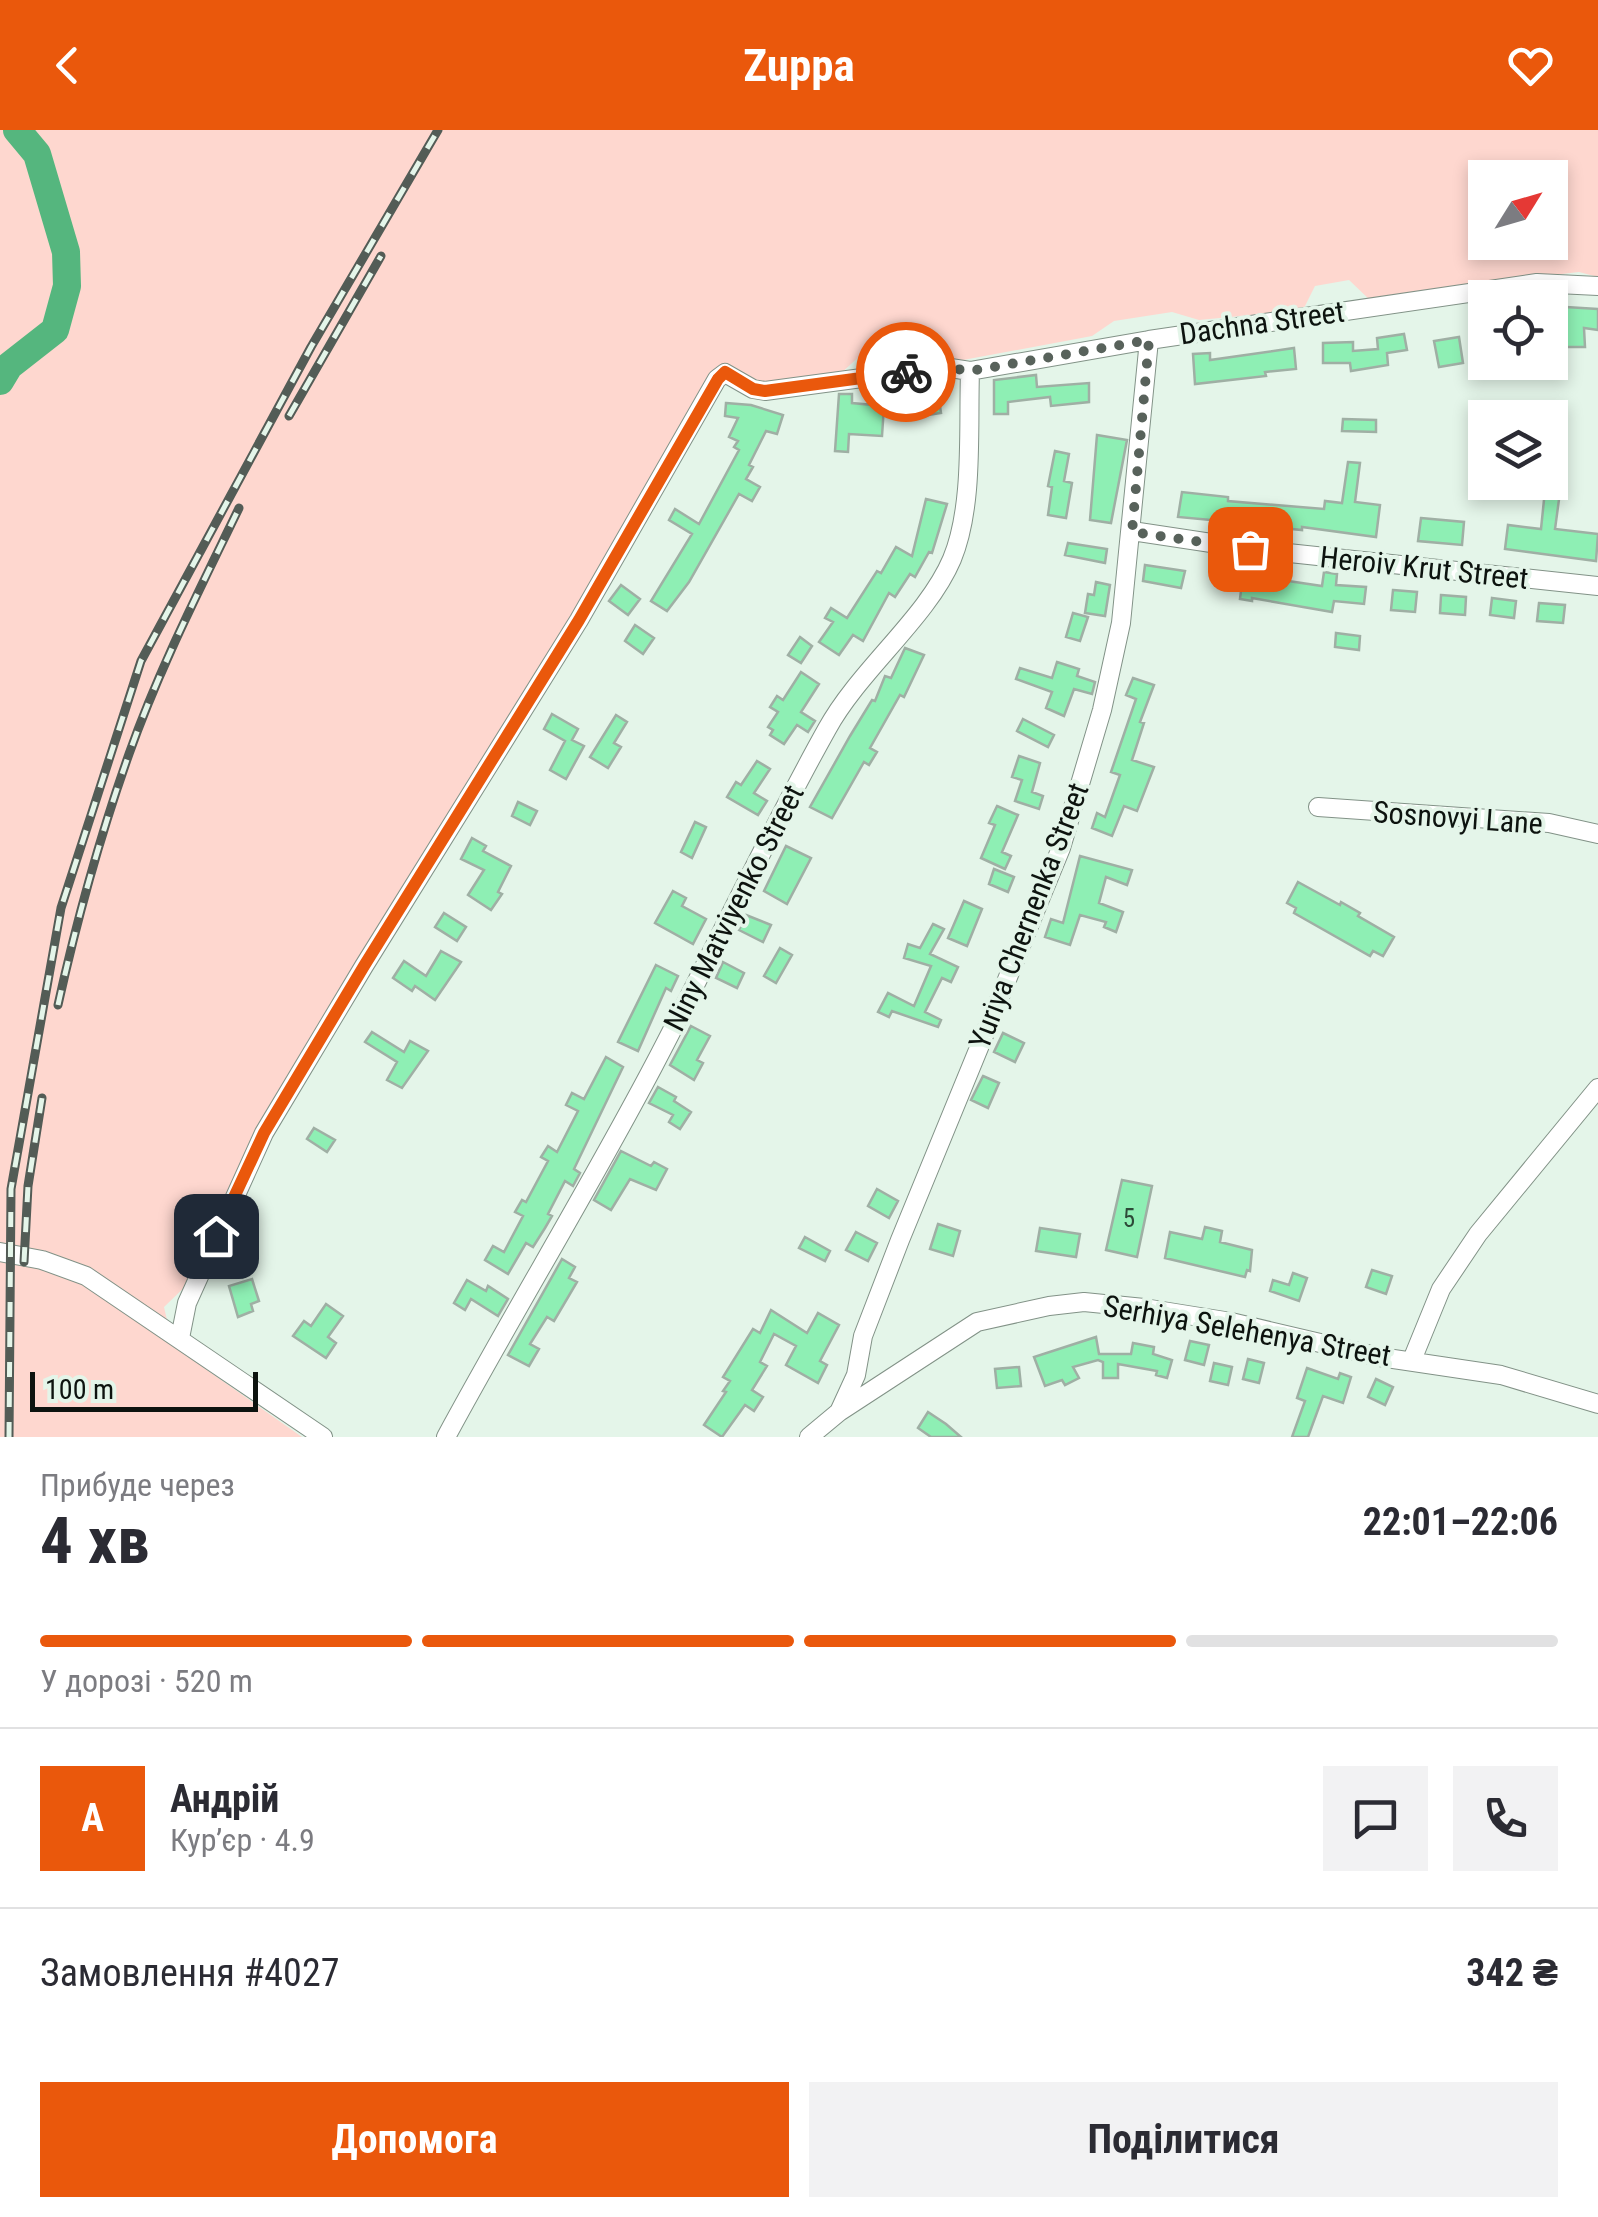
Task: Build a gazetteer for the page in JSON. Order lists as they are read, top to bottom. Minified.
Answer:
{"streets":{"street":["Dachna Street","Heroiv Krut Street","Sosnovyi Lane","Niny Matviyenko Street","Yuriya Chernenka Street","Serhiya Selehenya Street"]},"crossings":[["Dachna Street","Niny Matviyenko Street"],["Dachna Street","Yuriya Chernenka Street"],["Heroiv Krut Street","Yuriya Chernenka Street"],["Yuriya Chernenka Street","Serhiya Selehenya Street"]],"house_numbers":["5"],"scale_bar":"100 m","north":"top right","page":{"header":"Zuppa","scale":"100 m","heading":["4 хв","Прибуде через","22:01–22:06"],"panel":["Андрій","Кур’єр · 4.9","Замовлення #4027","342 ₴"],"bar":"У дорозі · 520 m","round":"А","buttons":["Допомога","Поділитися"]}}
